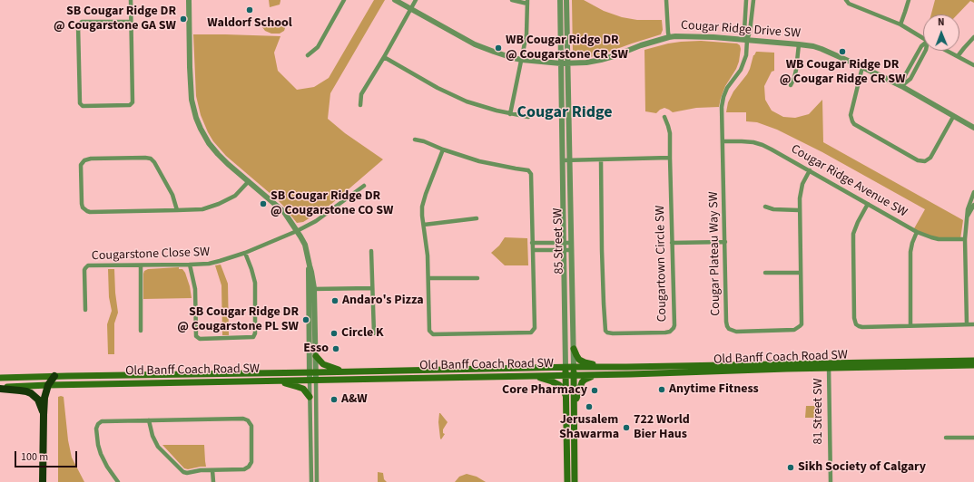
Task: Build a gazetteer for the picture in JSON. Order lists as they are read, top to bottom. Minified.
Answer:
{"streets":{"main road":["85 Street SW","Old Banff Coach Road SW"],"street":["Cougar Ridge Drive SW","Cougar Ridge Avenue SW","Cougar Plateau Way SW","Cougarstone Close SW","Cougartown Circle SW","81 Street SW"]},"crossings":[["Cougar Ridge Drive SW","85 Street SW"],["Cougar Ridge Drive SW","Cougar Plateau Way SW"],["Cougar Ridge Avenue SW","Cougar Plateau Way SW"],["85 Street SW","Old Banff Coach Road SW"],["Old Banff Coach Road SW","81 Street SW"]],"districts":["Cougar Ridge"],"places":["Waldorf School","SB Cougar Ridge DR @ Cougarstone GA SW","WB Cougar Ridge DR @ Cougarstone CR SW","WB Cougar Ridge DR @ Cougar Ridge CR SW","SB Cougar Ridge DR @ Cougarstone CO SW","Andaro's Pizza","SB Cougar Ridge DR @ Cougarstone PL SW","Circle K","Esso","Anytime Fitness","Core Pharmacy","A&W","Jerusalem Shawarma","722 World Bier Haus","Sikh Society of Calgary"],"scale_bar":"100 m","north":"top"}
